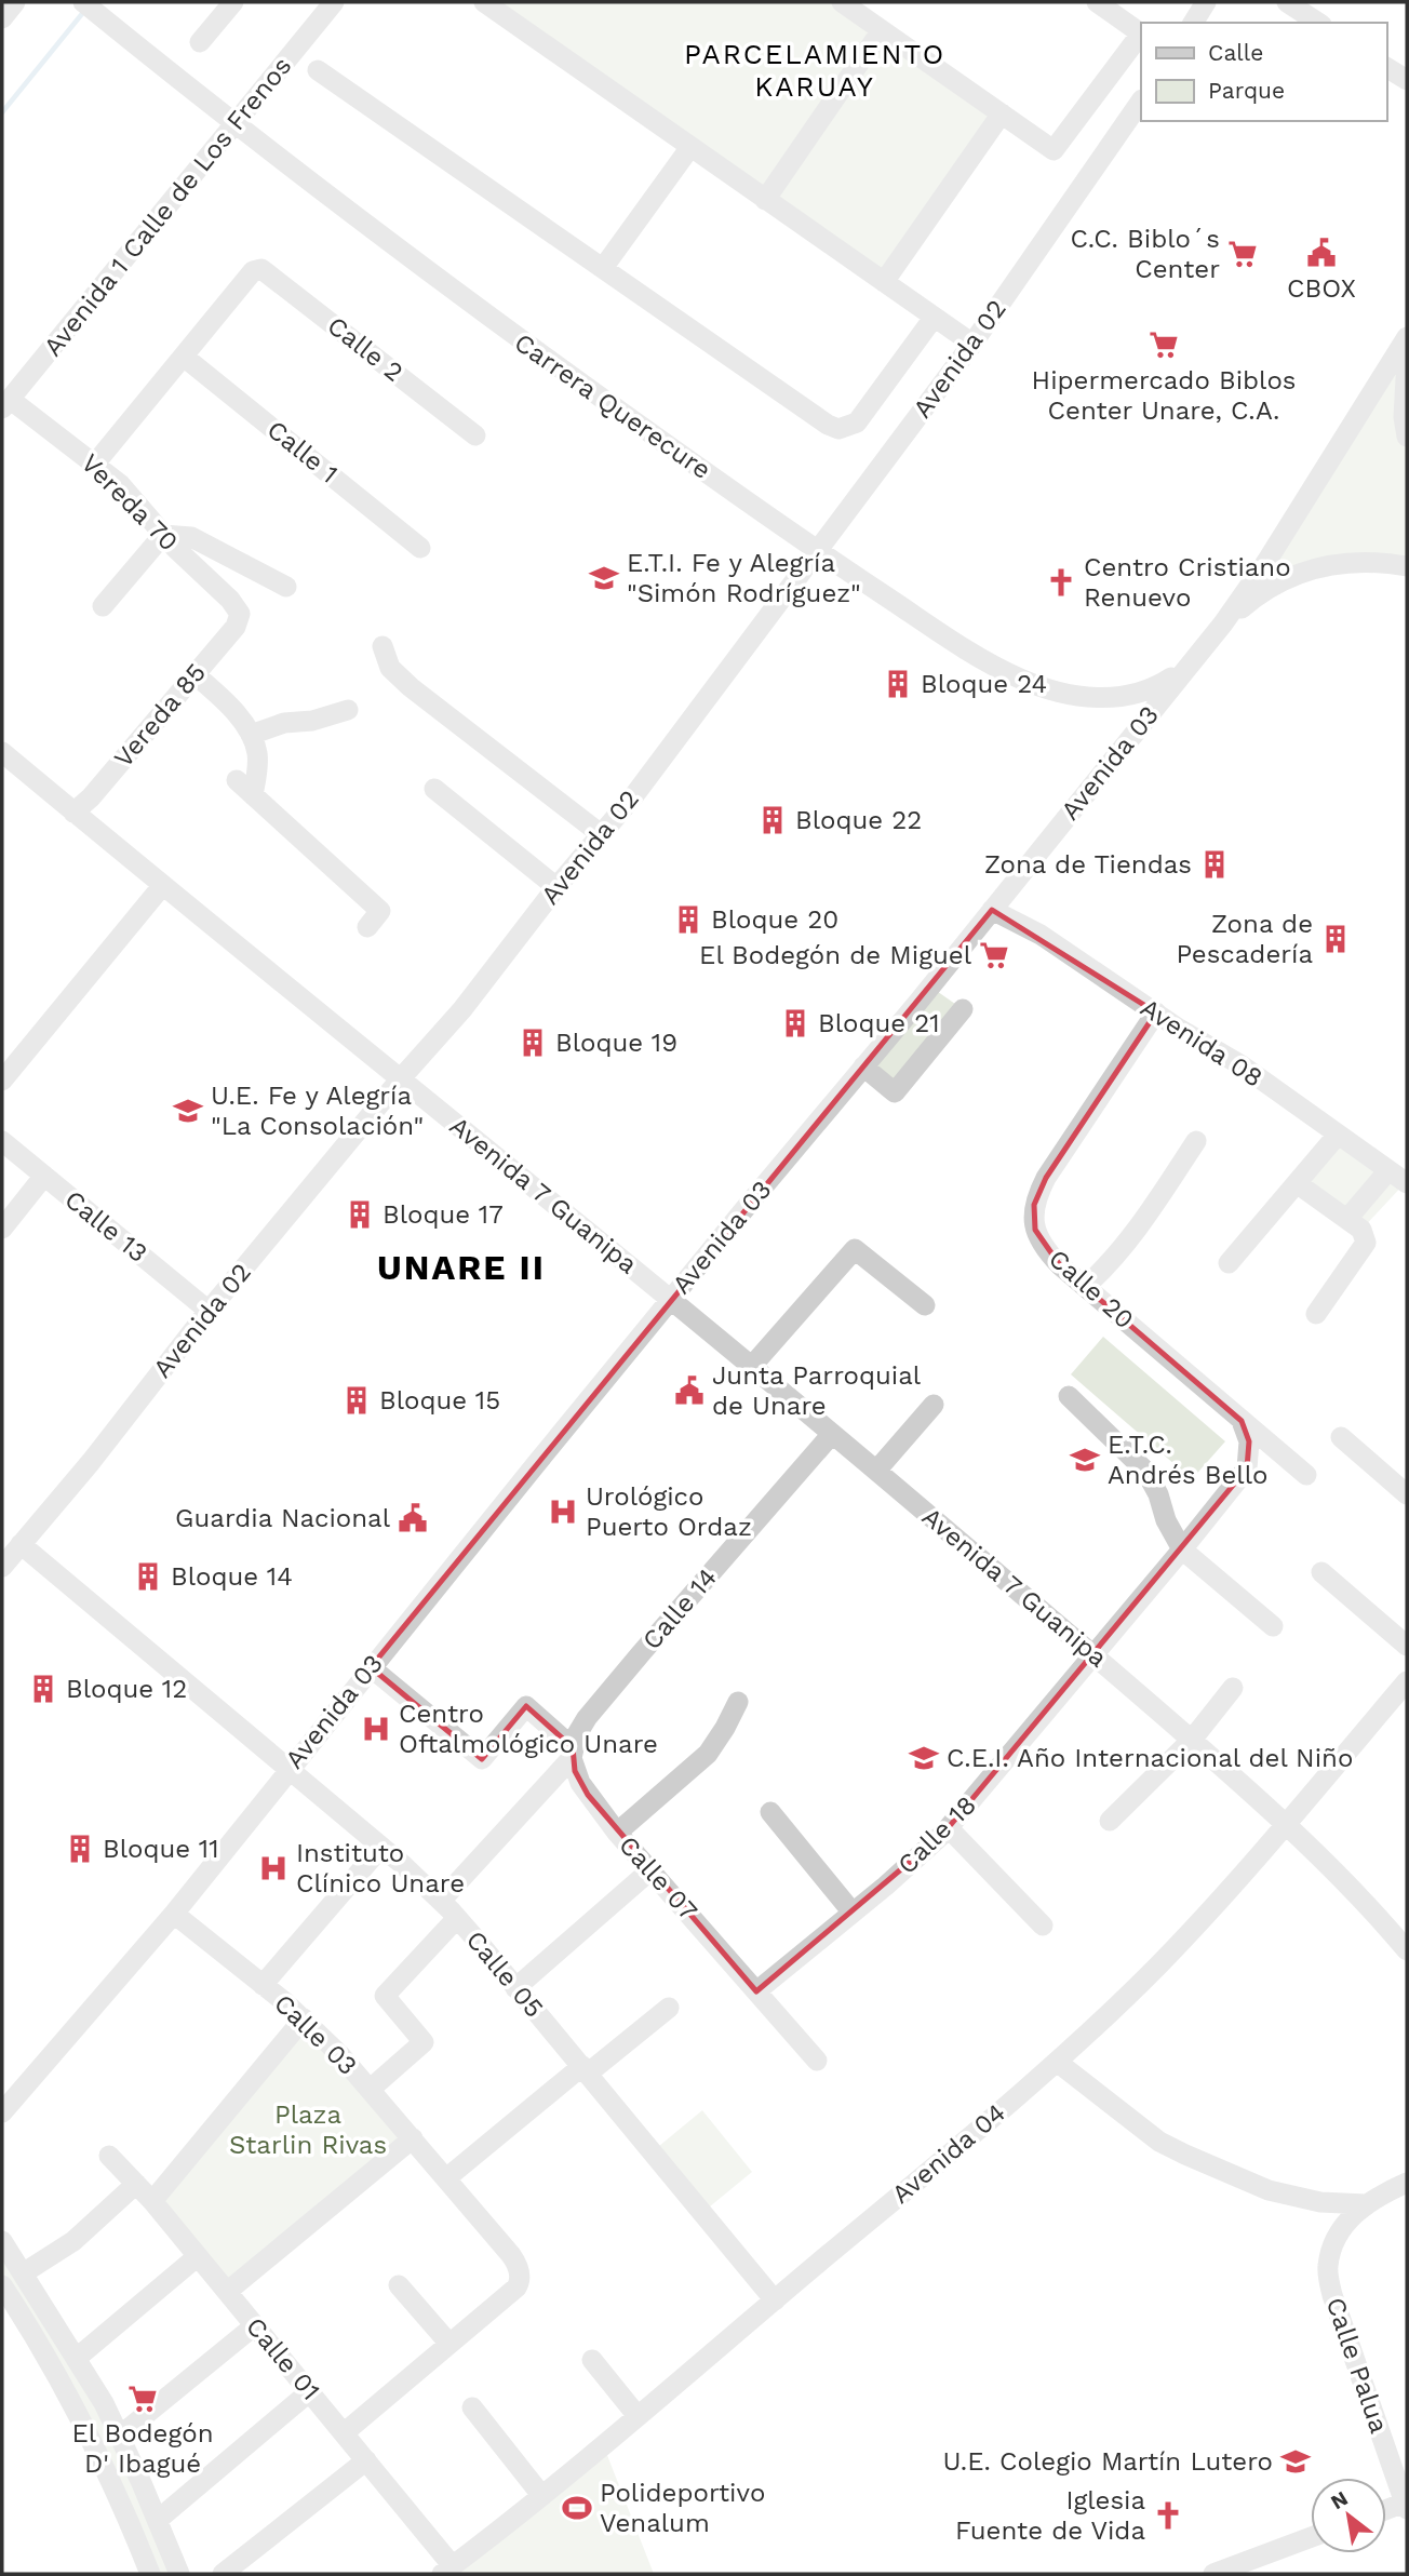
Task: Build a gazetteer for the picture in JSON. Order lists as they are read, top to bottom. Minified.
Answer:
{"streets":{"street":["Avenida 1 Calle de Los Frenos","Calle 2","Avenida 02","Carrera Querecure","Calle 1","Vereda 70","Vereda 85","Avenida 03","Avenida 08","Avenida 7 Guanipa","Calle 13","Calle 20","Calle 14","Calle 18","Calle 07","Calle 05","Calle 03","Avenida 04","Calle 01","Calle Palua"]},"crossings":[["Avenida 1 Calle de Los Frenos","Carrera Querecure"],["Avenida 1 Calle de Los Frenos","Vereda 70"],["Calle 2","Calle 1"],["Avenida 02","Carrera Querecure"],["Avenida 02","Avenida 7 Guanipa"],["Avenida 02","Calle 13"],["Avenida 02","Calle 05"],["Carrera Querecure","Avenida 03"],["Vereda 70","Vereda 85"],["Vereda 85","Avenida 7 Guanipa"],["Avenida 03","Avenida 08"],["Avenida 03","Avenida 7 Guanipa"],["Avenida 03","Calle 05"],["Avenida 03","Calle 03"],["Avenida 08","Calle 20"],["Avenida 7 Guanipa","Calle 14"],["Avenida 7 Guanipa","Calle 18"],["Avenida 7 Guanipa","Avenida 04"],["Calle 14","Calle 07"],["Calle 14","Calle 05"],["Calle 18","Calle 07"],["Calle 05","Avenida 04"],["Avenida 04","Calle 01"]],"districts":["PARCELAMIENTO KARUAY","UNARE II"],"parks":["Plaza Starlin Rivas"],"places":{"public building":["CBOX","Junta Parroquial de Unare","Guardia Nacional"],"supermarket":["C.C. Biblo´s Center","Hipermercado Biblos Center Unare, C.A.","El Bodegón de Miguel","El Bodegón D' Ibagué"],"school or university":["E.T.I. Fe y Alegría \"Simón Rodríguez\"","U.E. Fe y Alegría \"La Consolación\"","E.T.C. Andrés Bello","C.E.I. Año Internacional del Niño","U.E. Colegio Martín Lutero"],"church":["Centro Cristiano Renuevo","Iglesia Fuente de Vida"],"building":["Bloque 24","Bloque 22","Zona de Tiendas","Bloque 20","Zona de Pescadería","Bloque 21","Bloque 19","Bloque 17","Bloque 15","Bloque 14","Bloque 12","Bloque 11"],"hospital":["Urológico Puerto Ordaz","Centro Oftalmológico Unare","Instituto Clínico Unare"],"sports":["Polideportivo Venalum"]},"legend":["Calle","Parque"],"north":"top left"}
